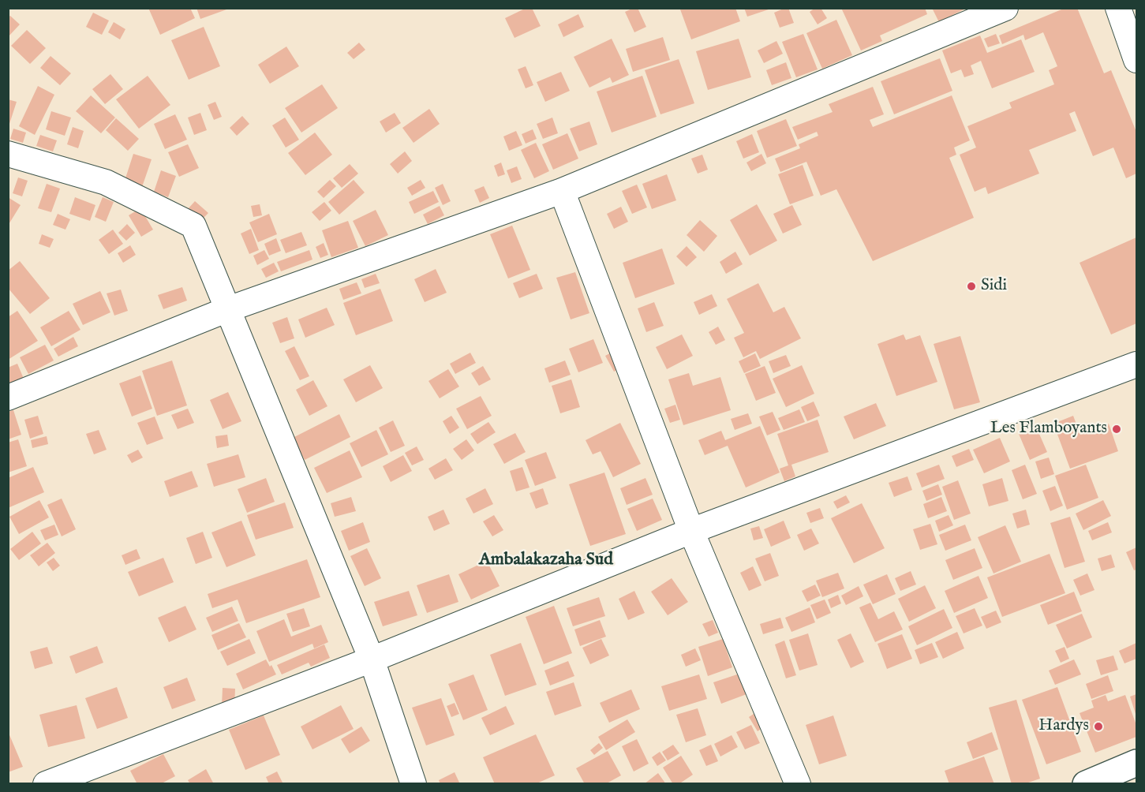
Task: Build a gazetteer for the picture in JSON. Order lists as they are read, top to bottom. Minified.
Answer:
{"districts":["Ambalakazaha Sud"],"places":["Sidi","Les Flamboyants","Hardys"]}
